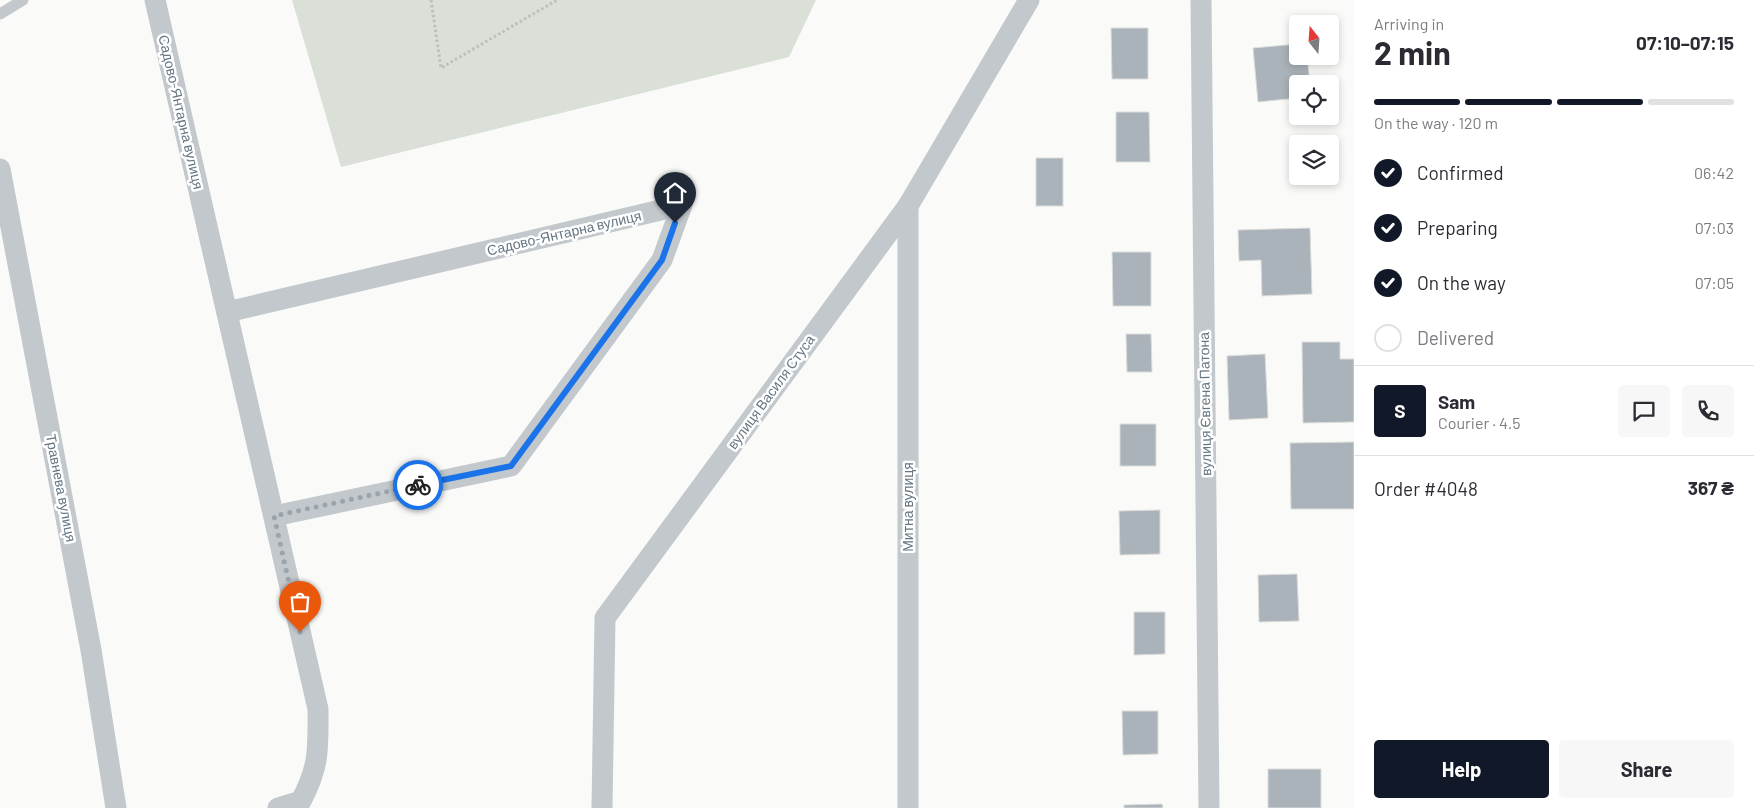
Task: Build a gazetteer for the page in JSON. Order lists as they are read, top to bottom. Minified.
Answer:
{"streets":{"street":["Садово-Янтарна вулиця","вулиця Василя Стуса","вулиця Євгена Патона","Травнева вулиця","Митна вулиця"]},"crossings":[["вулиця Василя Стуса","Митна вулиця"]],"north":"top","page":{"heading":["2 min","Arriving in","07:10–07:15"],"panel":["Sam","Courier · 4.5","Order #4048","367 ₴"],"bar":"On the way · 120 m","list":[["Confirmed","06:42"],["Preparing","07:03"],["On the way","07:05"],"Delivered"],"round":"S","buttons":["Help","Share"]}}
